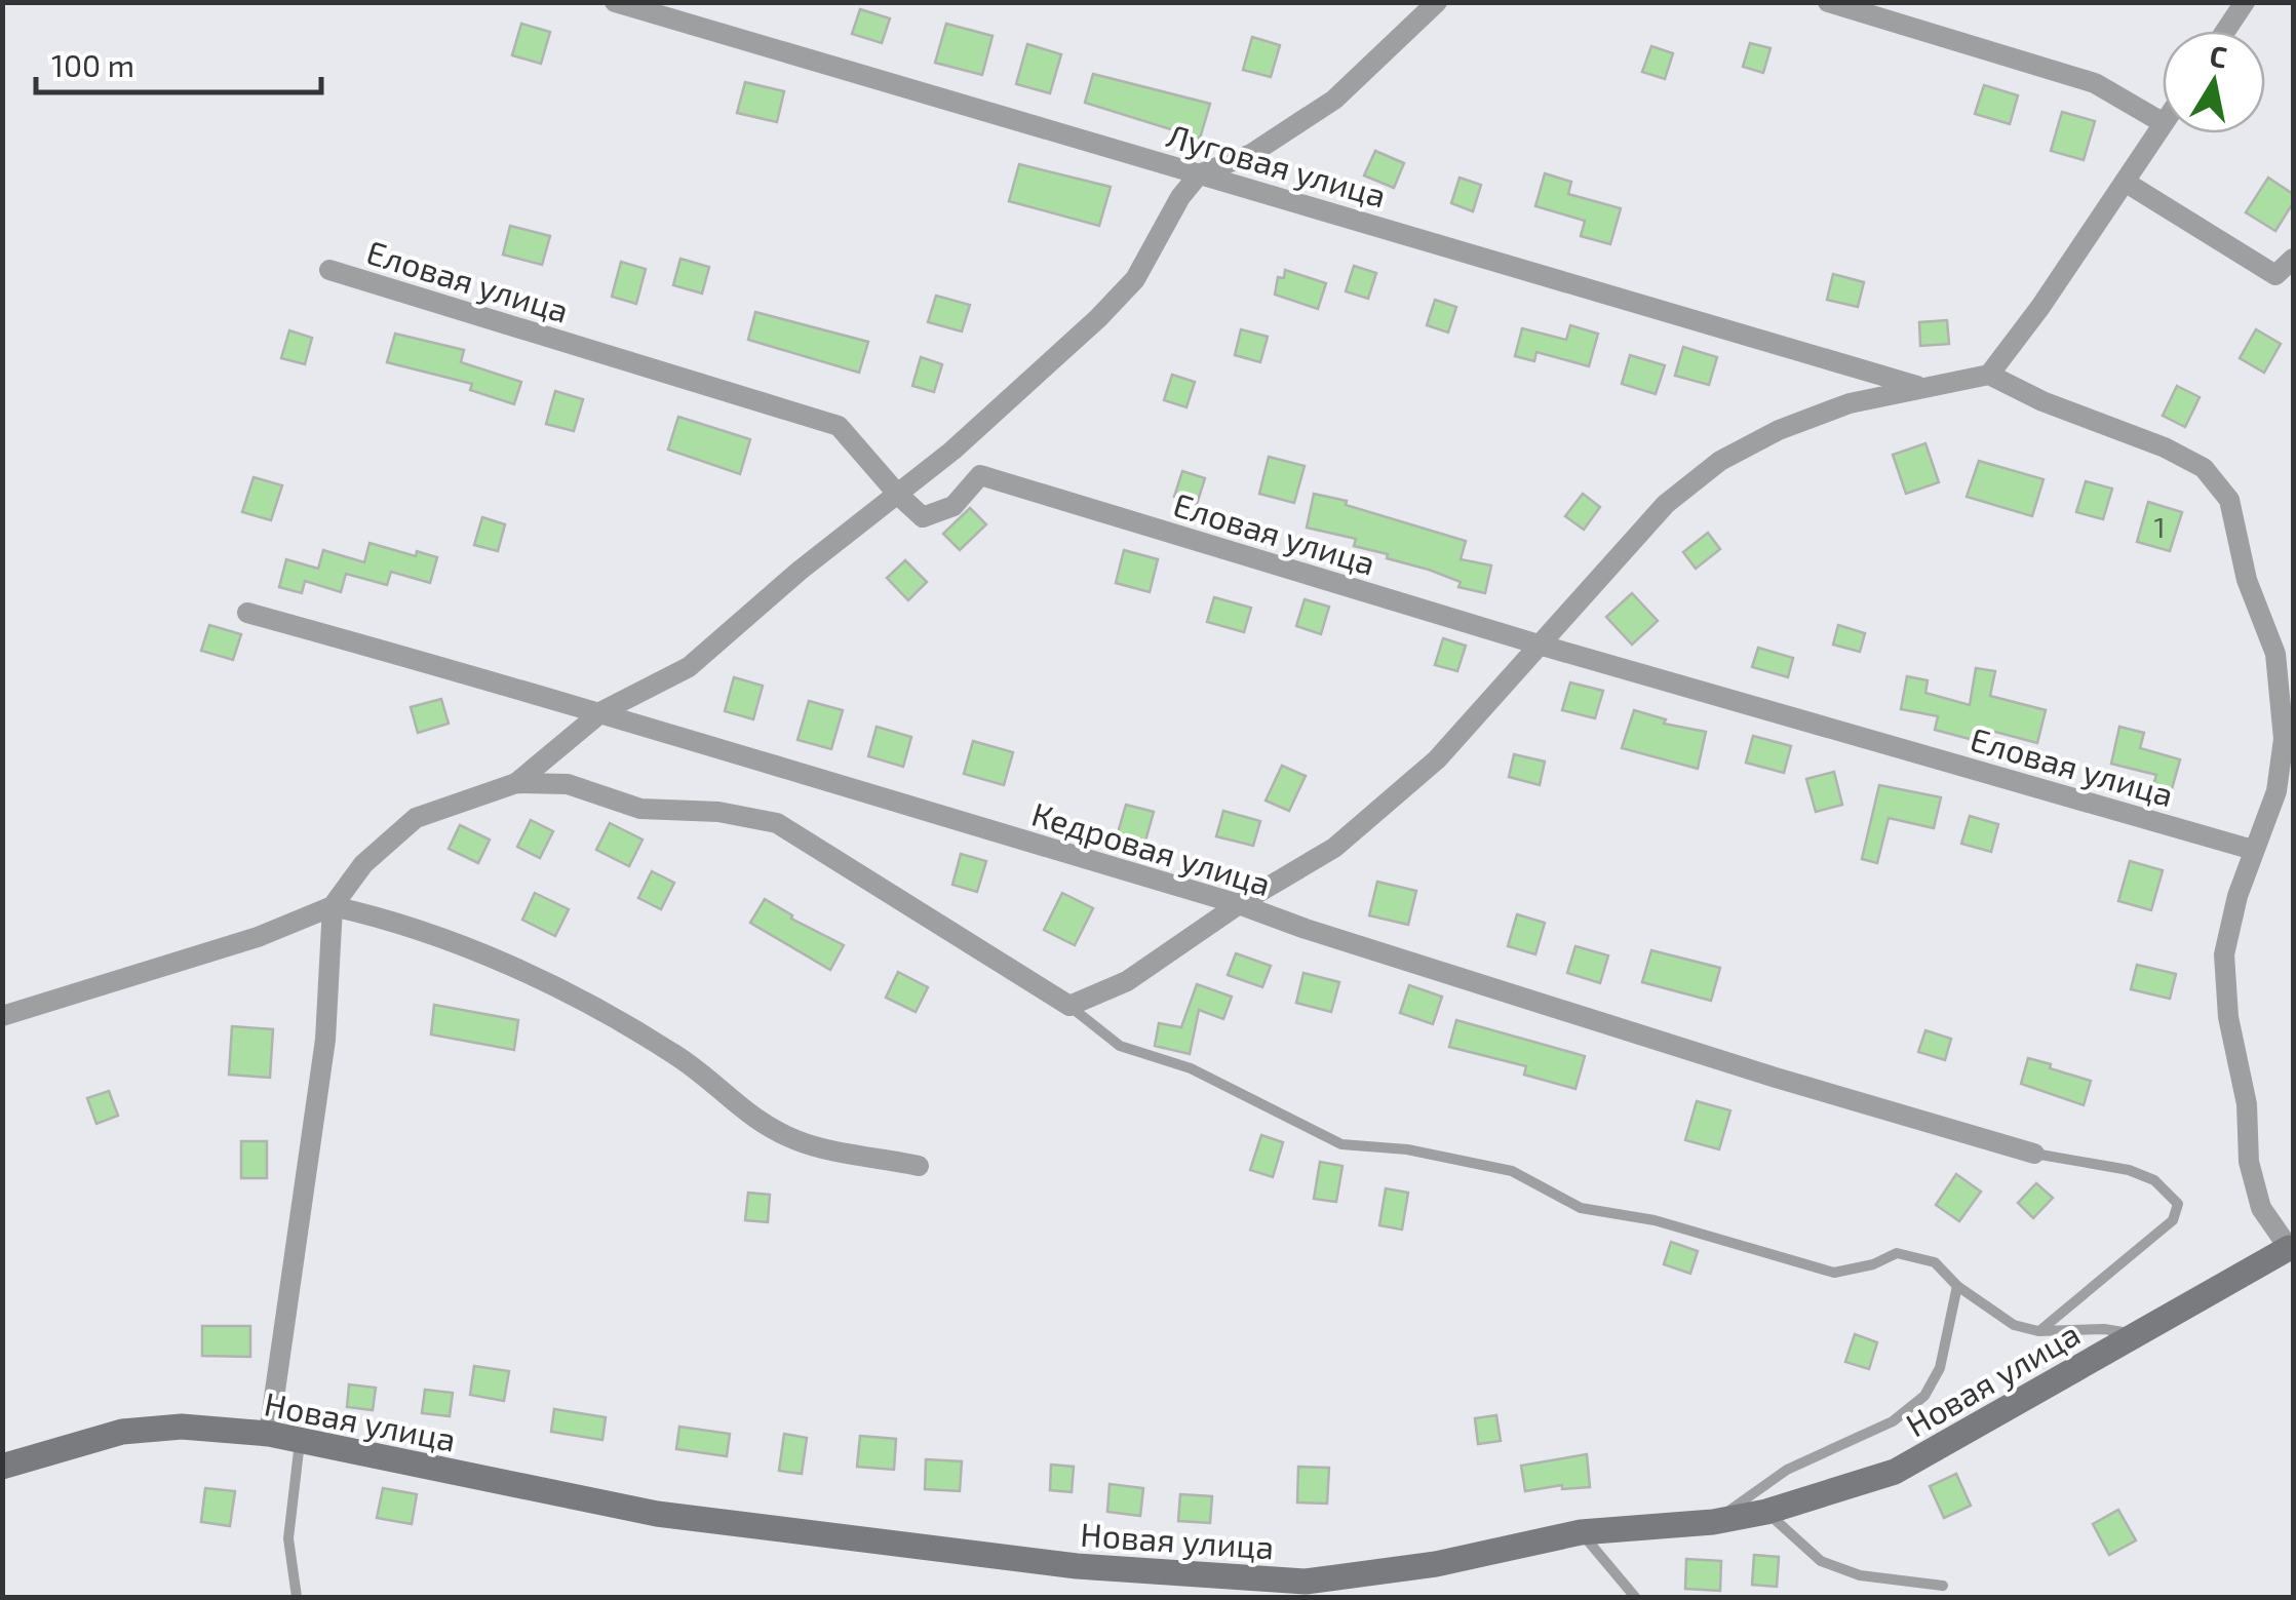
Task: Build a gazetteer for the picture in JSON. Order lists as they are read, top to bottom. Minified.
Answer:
{"streets":{"street":["Луговая улица","Еловая улица","Кедровая улица","Новая улица"]},"house_numbers":["1"],"scale_bar":"100 m","north":"top"}
